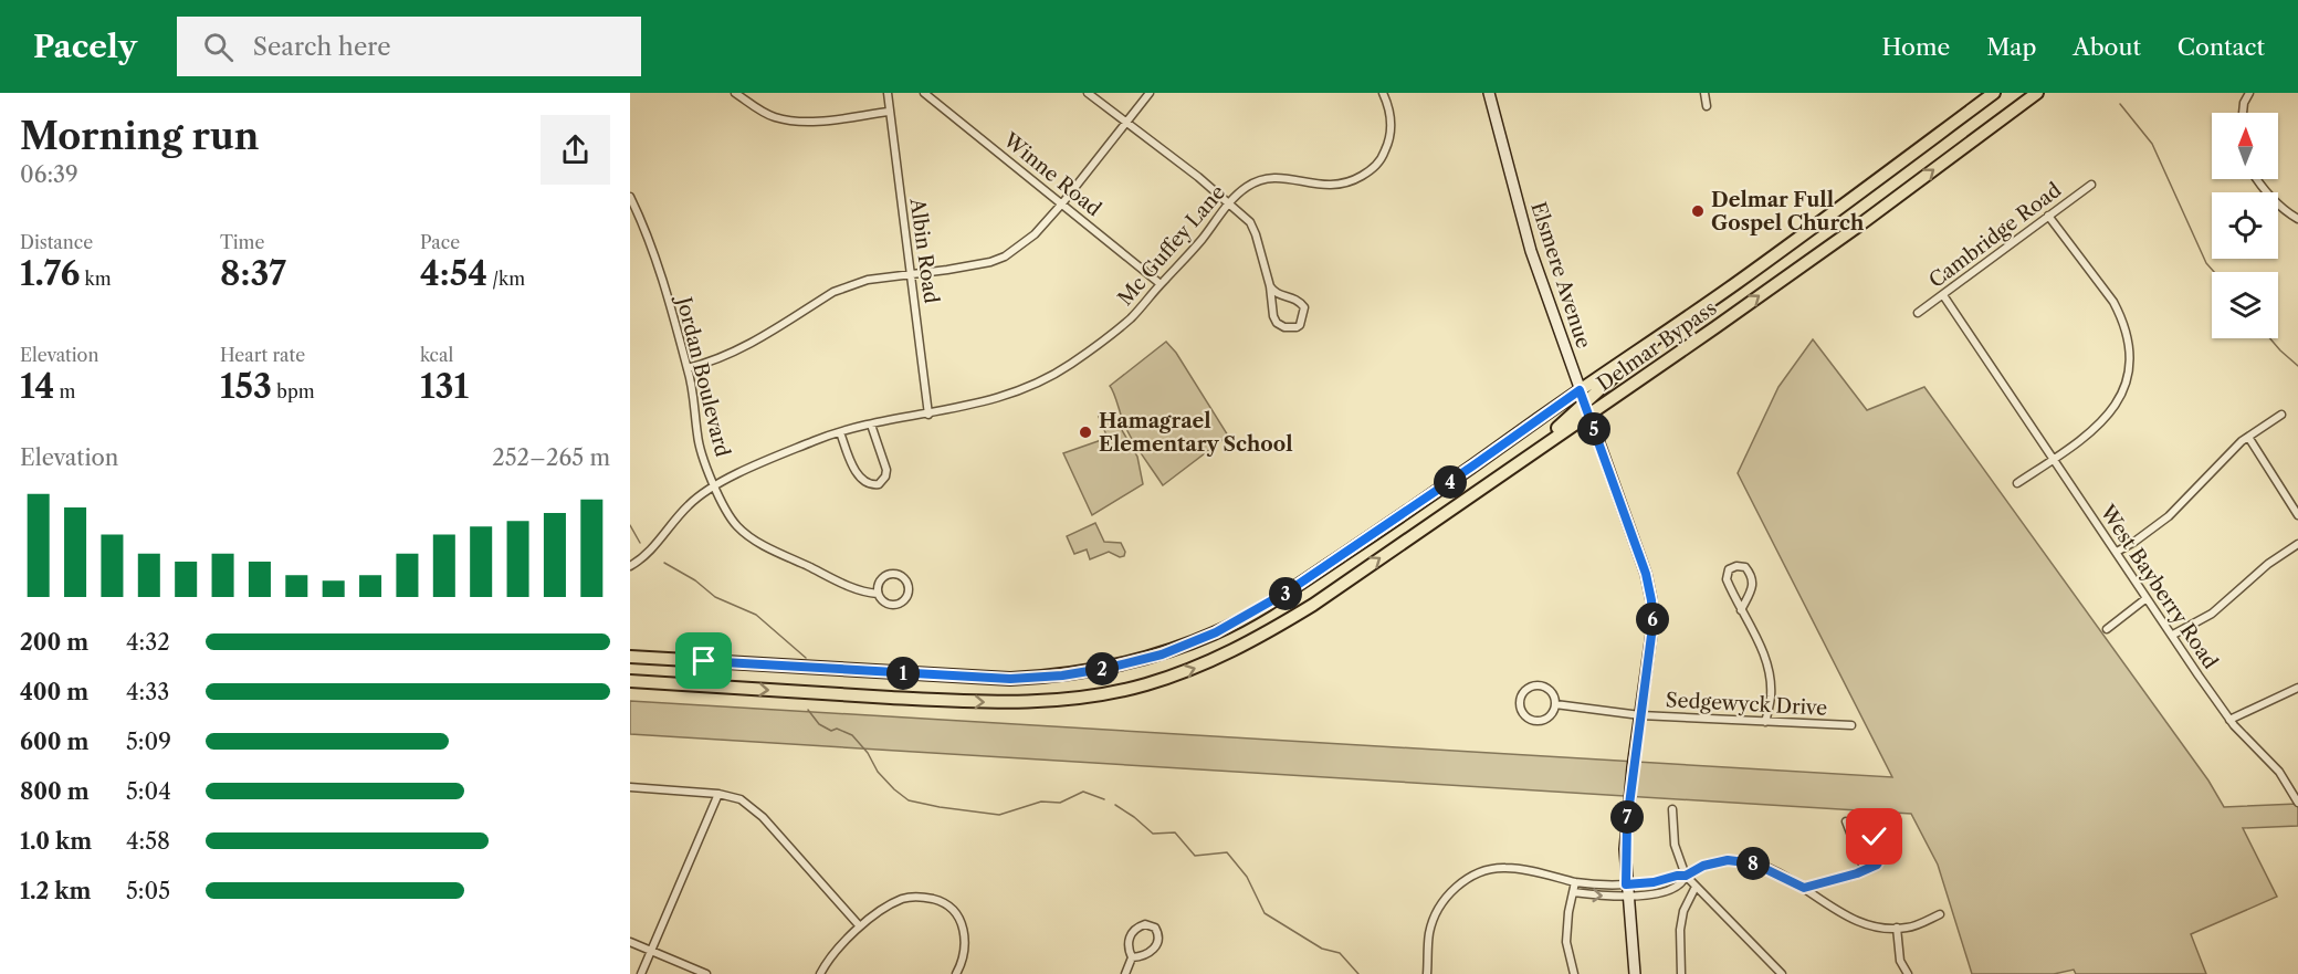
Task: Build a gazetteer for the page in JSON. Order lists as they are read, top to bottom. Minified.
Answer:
{"streets":{"main road":["Elsmere Avenue","Delmar Bypass"],"street":["Winne Road","Cambridge Road","Mc Guffey Lane","Albin Road","Jordan Boulevard","West Bayberry Road","Sedgewyck Drive"]},"crossings":[["Winne Road","Mc Guffey Lane"],["Cambridge Road","West Bayberry Road"],["Mc Guffey Lane","Albin Road"],["Mc Guffey Lane","Jordan Boulevard"],["Elsmere Avenue","Delmar Bypass"],["Elsmere Avenue","Sedgewyck Drive"]],"places":["Delmar Full Gospel Church","Hamagrael Elementary School"],"north":"top","page":{"header":"Pacely","search":"Search here","nav":["Home","Map","About","Contact"],"heading":["Morning run","06:39"],"stats":[["Distance","1.76 km"],["Time","8:37"],["Pace","4:54 /km"],["Elevation","14 m"],["Heart rate","153 bpm"],["kcal","131"]],"pins":["5","4","3","6","2","1","7","8"],"chart":["Elevation","252–265 m"],"list":[{"name":"200 m","note":"4:32"},{"name":"400 m","note":"4:33"},{"name":"600 m","note":"5:09"},{"name":"800 m","note":"5:04"},{"name":"1.0 km","note":"4:58"},{"name":"1.2 km","note":"5:05"}]}}
